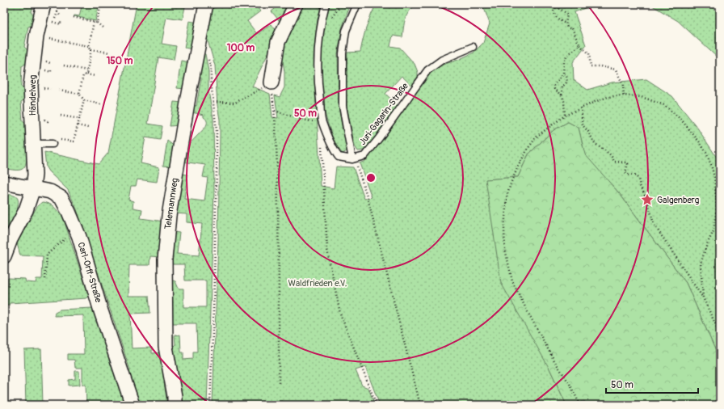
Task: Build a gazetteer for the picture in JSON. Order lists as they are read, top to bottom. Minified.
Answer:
{"streets":{"street":["Händelweg","Telemannweg","Carl-Orff-Straße"],"lane":["Juri-Gagarin-Straße"]},"crossings":[["Händelweg","Carl-Orff-Straße"]],"parks":["Waldfrieden e.V."],"places":{"place":["Galgenberg"]},"scale_bar":"50 m","rings":["100 m","150 m","50 m"]}
